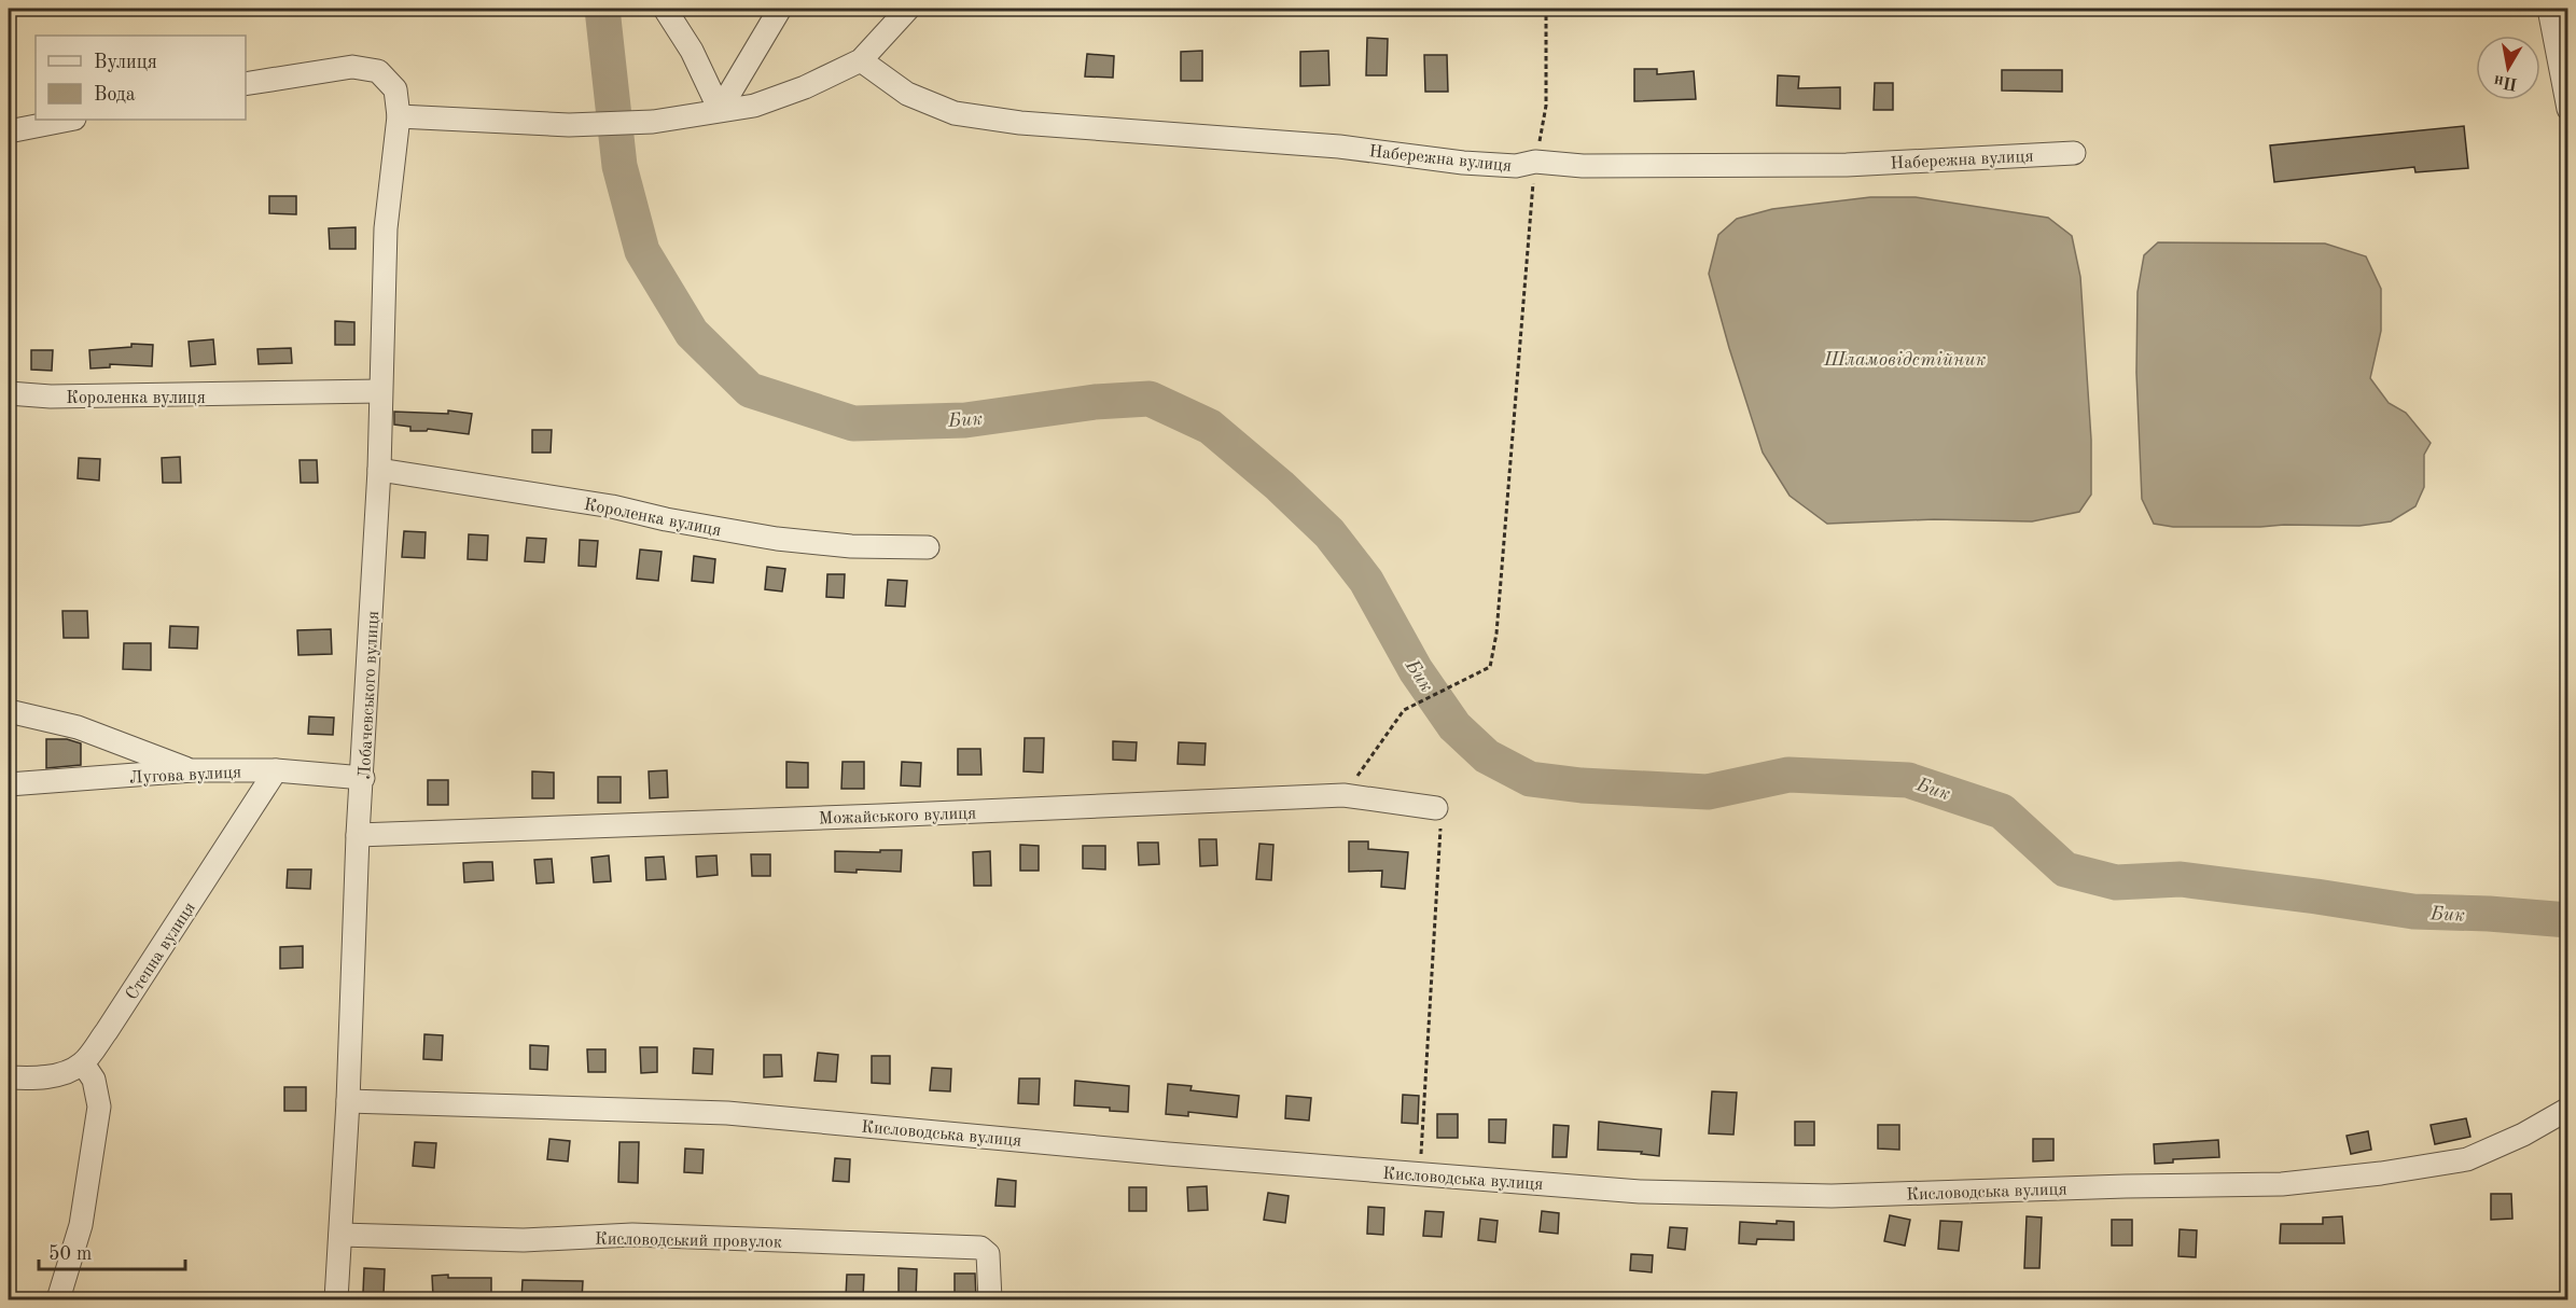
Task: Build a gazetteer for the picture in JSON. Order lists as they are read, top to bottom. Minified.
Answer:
{"streets":{"street":["Набережна вулиця","Короленка вулиця","Лобачевського вулиця","Лугова вулиця","Можайського вулиця","Степна вулиця","Кисловодська вулиця","Кисловодський провулок"]},"crossings":[["Короленка вулиця","Лобачевського вулиця"],["Лобачевського вулиця","Лугова вулиця"],["Лобачевського вулиця","Можайського вулиця"],["Лобачевського вулиця","Кисловодська вулиця"],["Лобачевського вулиця","Кисловодський провулок"],["Лугова вулиця","Степна вулиця"]],"water":["Шламовідстійник","Бик"],"legend":["Вулиця","Вода"],"scale_bar":"50 m","north":"bottom"}
